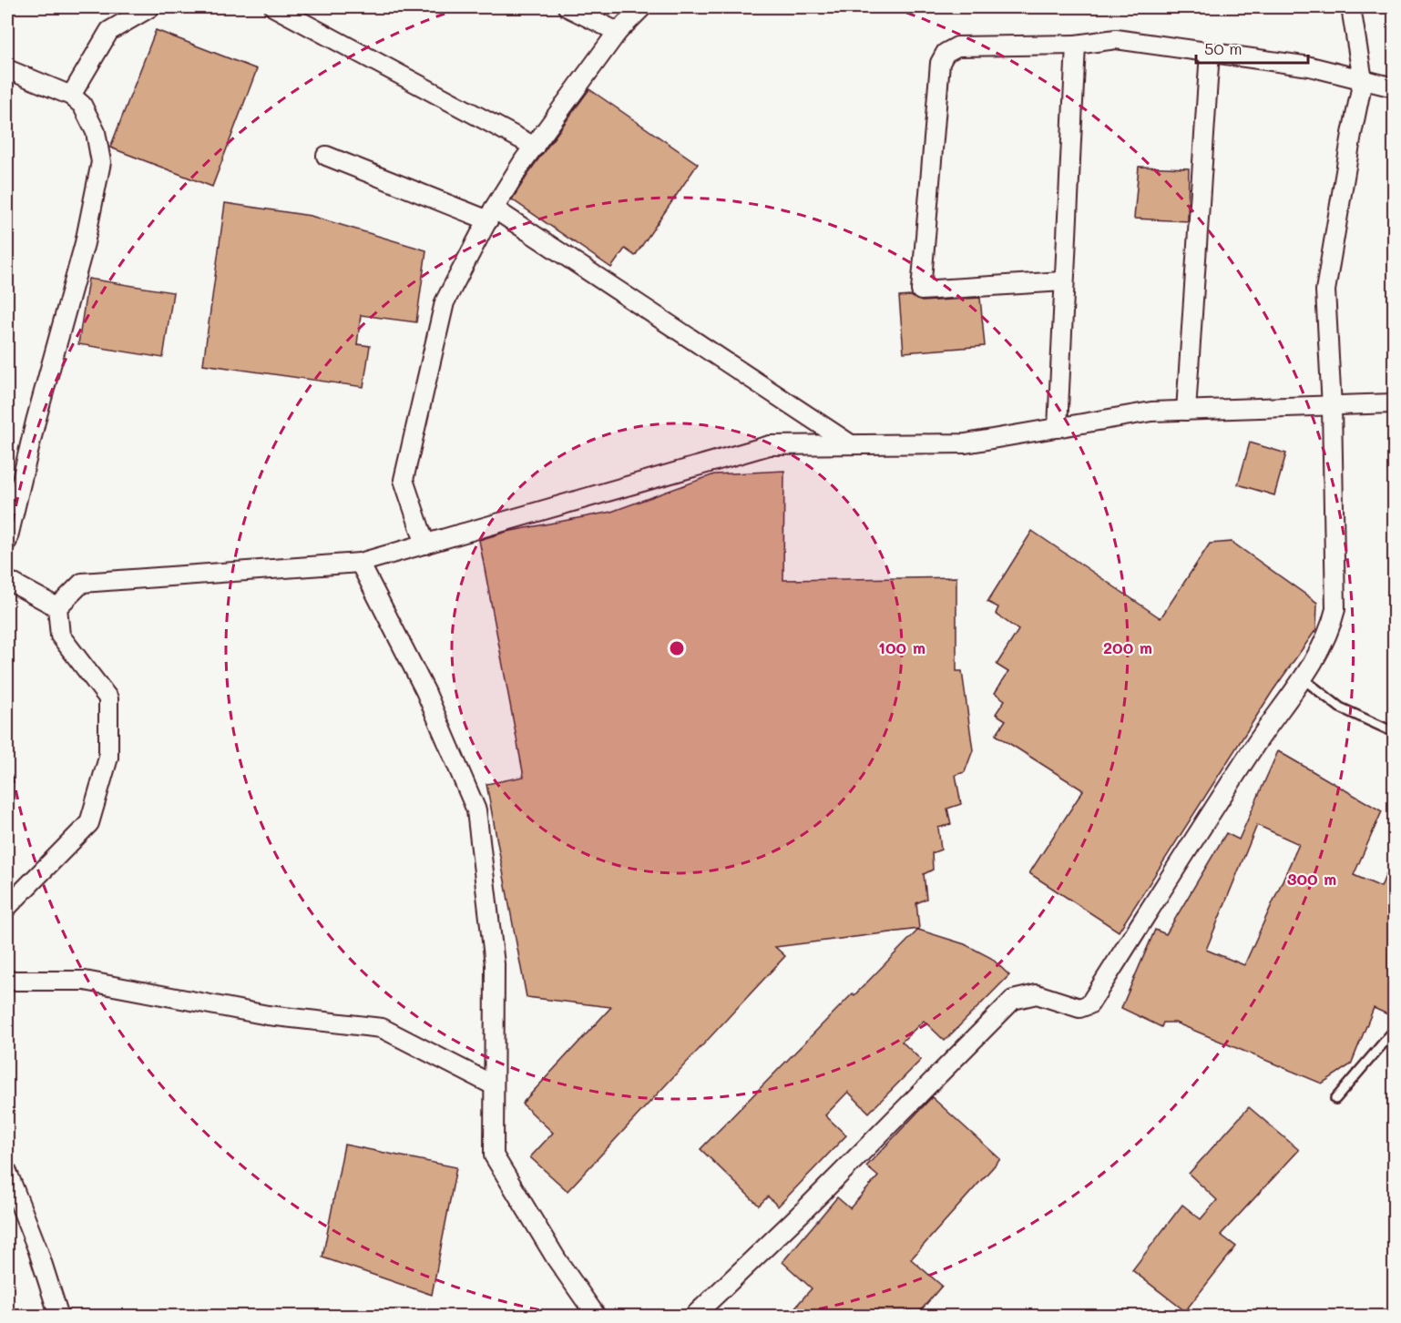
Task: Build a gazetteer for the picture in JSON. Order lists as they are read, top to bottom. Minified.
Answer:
{"scale_bar":"50 m","rings":["100 m","200 m","300 m"]}
